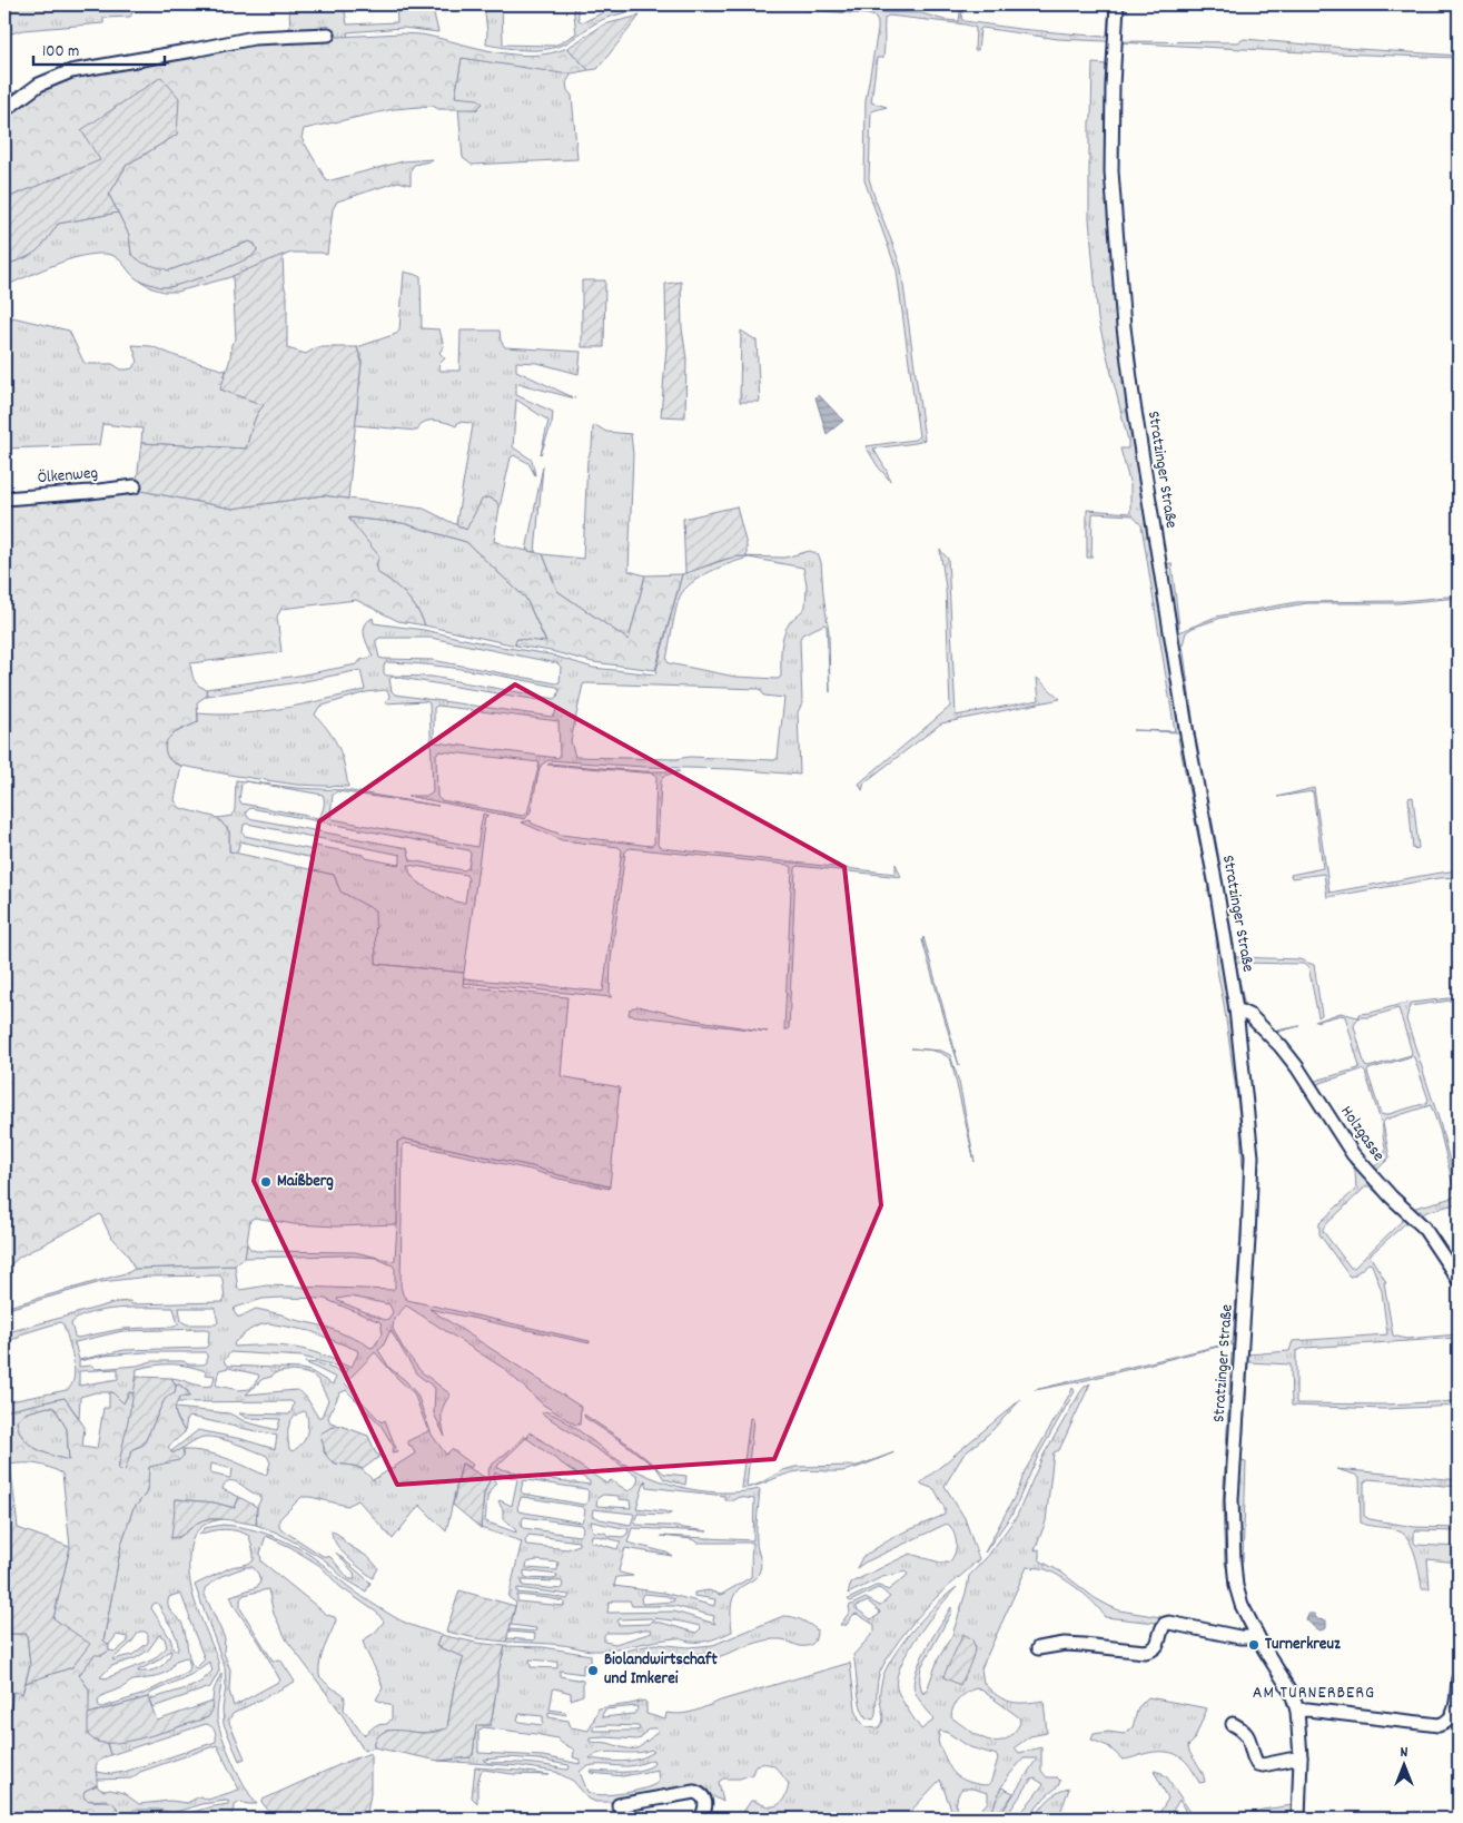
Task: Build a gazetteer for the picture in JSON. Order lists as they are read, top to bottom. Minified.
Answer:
{"streets":{"street":["Stratzinger Straße","Ölkenweg","Holzgasse"]},"crossings":[["Stratzinger Straße","Holzgasse"]],"districts":["AM TURNERBERG"],"places":["Maißberg","Turnerkreuz","Biolandwirtschaft und Imkerei"],"scale_bar":"100 m","north":"top"}
